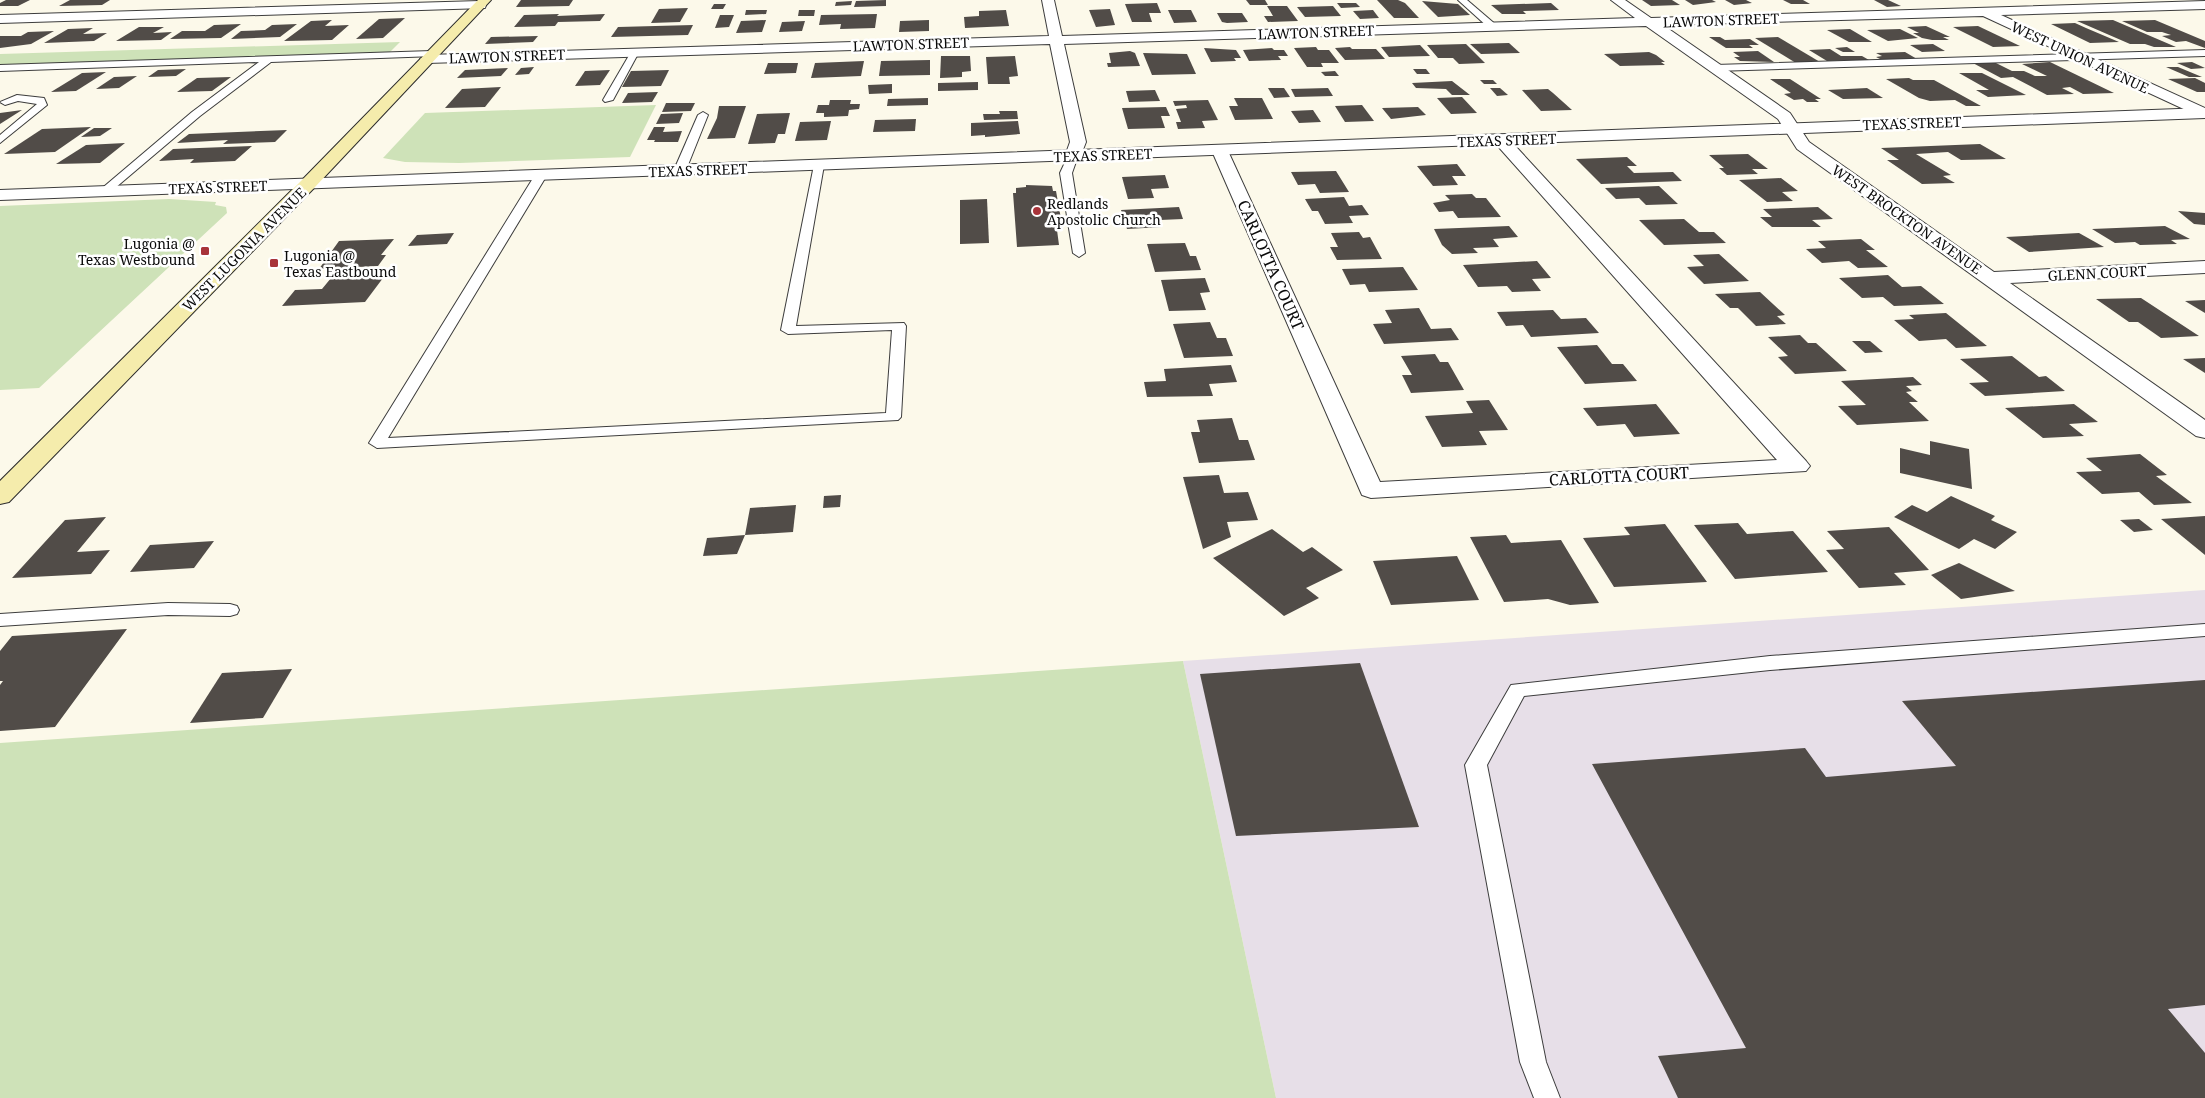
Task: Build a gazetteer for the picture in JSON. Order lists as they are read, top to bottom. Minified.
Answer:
{"streets":{"main road":["WEST LUGONIA AVENUE"],"street":["LAWTON STREET","WEST UNION AVENUE","TEXAS STREET","WEST BROCKTON AVENUE","CARLOTTA COURT","GLENN COURT"]},"crossings":[["LAWTON STREET","WEST UNION AVENUE"],["LAWTON STREET","WEST BROCKTON AVENUE"],["LAWTON STREET","WEST LUGONIA AVENUE"],["WEST UNION AVENUE","TEXAS STREET"],["TEXAS STREET","WEST BROCKTON AVENUE"],["TEXAS STREET","WEST LUGONIA AVENUE"],["TEXAS STREET","CARLOTTA COURT"],["WEST BROCKTON AVENUE","GLENN COURT"]],"places":{"other":["Redlands Apostolic Church"],"transit":["Lugonia @ Texas Westbound","Lugonia @ Texas Eastbound"]}}
